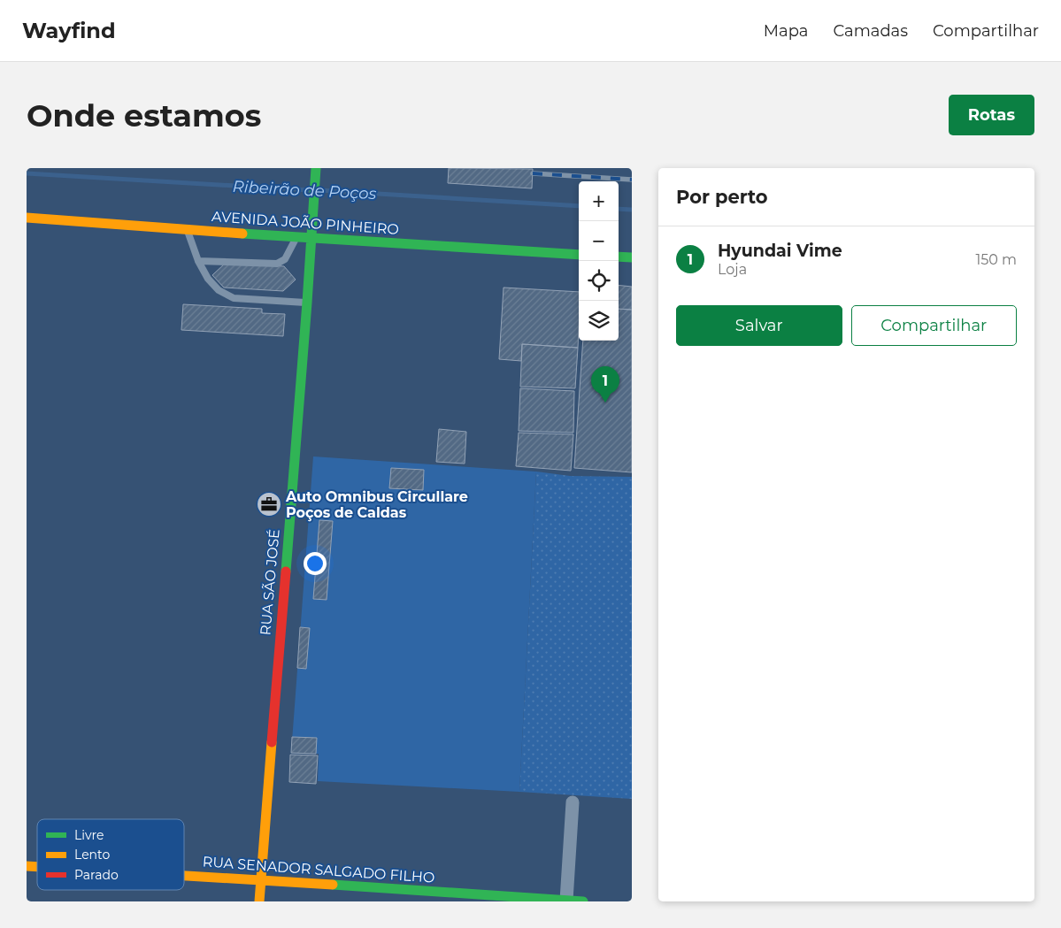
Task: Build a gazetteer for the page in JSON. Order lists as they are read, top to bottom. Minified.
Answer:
{"streets":{"street":["AVENIDA JOÃO PINHEIRO","RUA SÃO JOSÉ","RUA SENADOR SALGADO FILHO"]},"crossings":[["AVENIDA JOÃO PINHEIRO","RUA SÃO JOSÉ"],["RUA SÃO JOSÉ","RUA SENADOR SALGADO FILHO"]],"water":["Ribeirão de Poços"],"places":{"office":["Auto Omnibus Circullare Poços de Caldas"]},"legend":["Livre","Lento","Parado"],"page":{"header":"Wayfind","nav":["Mapa","Camadas","Compartilhar"],"buttons":["Rotas",["Salvar","Compartilhar"]],"title":"Onde estamos","heading":"Por perto","map_buttons":["+","−"],"list":[{"mark":"1","name":"Hyundai Vime","note":"Loja","value":"150 m"}],"pins":"1"}}
